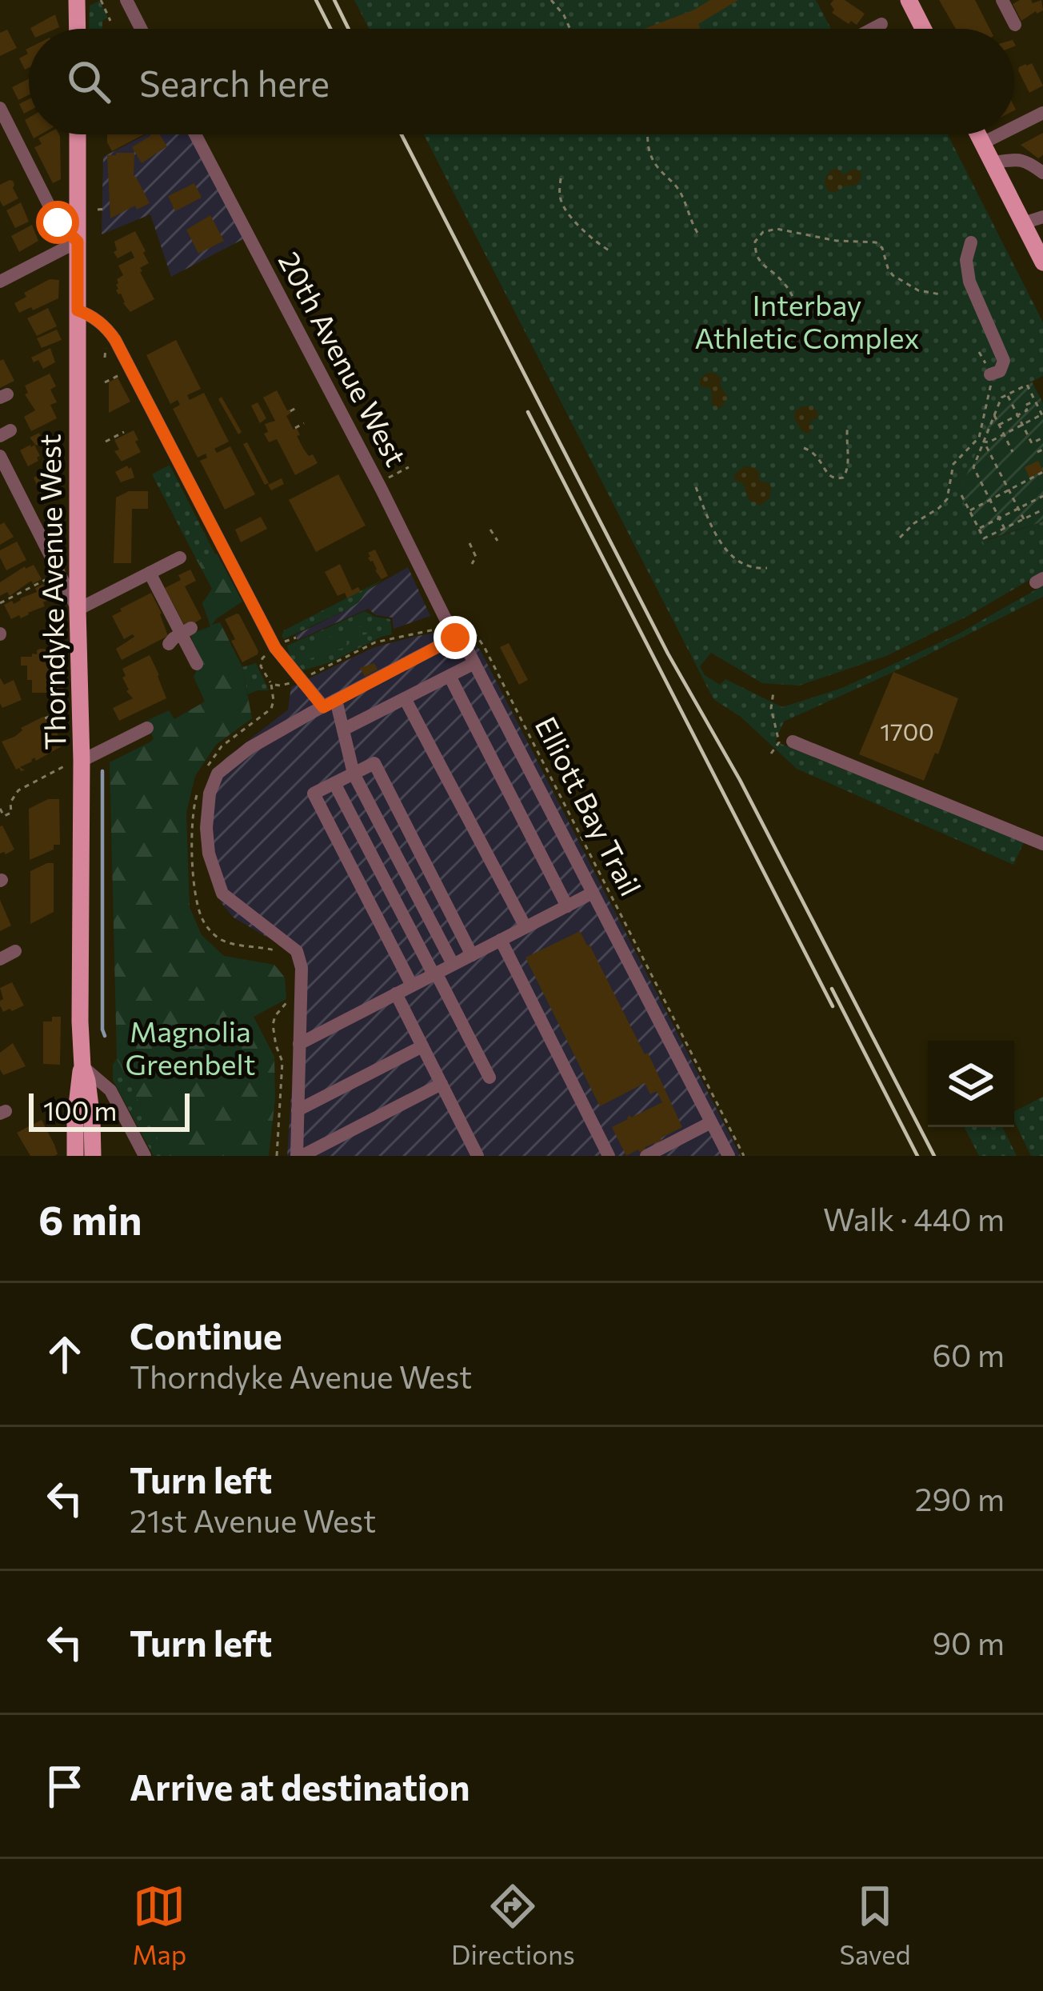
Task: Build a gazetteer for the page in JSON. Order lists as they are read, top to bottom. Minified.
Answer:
{"streets":{"main road":["Thorndyke Avenue West"],"street":["20th Avenue West"],"path":["Elliott Bay Trail"]},"crossings":[["20th Avenue West","Elliott Bay Trail"]],"parks":["Interbay Athletic Complex","Magnolia Greenbelt"],"house_numbers":["1700"],"scale_bar":"100 m","page":{"search":"Search here","scale":"100 m","heading":["6 min","Walk · 440 m"],"list":[["Continue","Thorndyke Avenue West","60 m"],["Turn left","21st Avenue West","290 m"],["Turn left","90 m"],"Arrive at destination"],"nav":["Map","Directions","Saved"]}}
